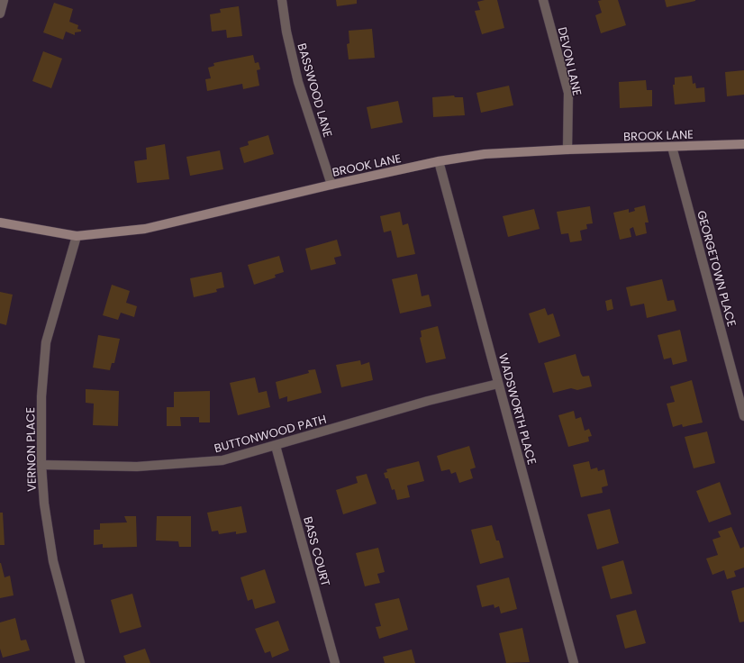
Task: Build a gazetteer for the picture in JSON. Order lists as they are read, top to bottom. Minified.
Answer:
{"streets":{"street":["DEVON LANE","BASSWOOD LANE","BROOK LANE","GEORGETOWN PLACE","WADSWORTH PLACE","BUTTONWOOD PATH","VERNON PLACE","BASS COURT"]},"crossings":[["DEVON LANE","BROOK LANE"],["BASSWOOD LANE","BROOK LANE"],["BROOK LANE","GEORGETOWN PLACE"],["BROOK LANE","WADSWORTH PLACE"],["BROOK LANE","VERNON PLACE"],["WADSWORTH PLACE","BUTTONWOOD PATH"],["BUTTONWOOD PATH","VERNON PLACE"],["BUTTONWOOD PATH","BASS COURT"]]}
